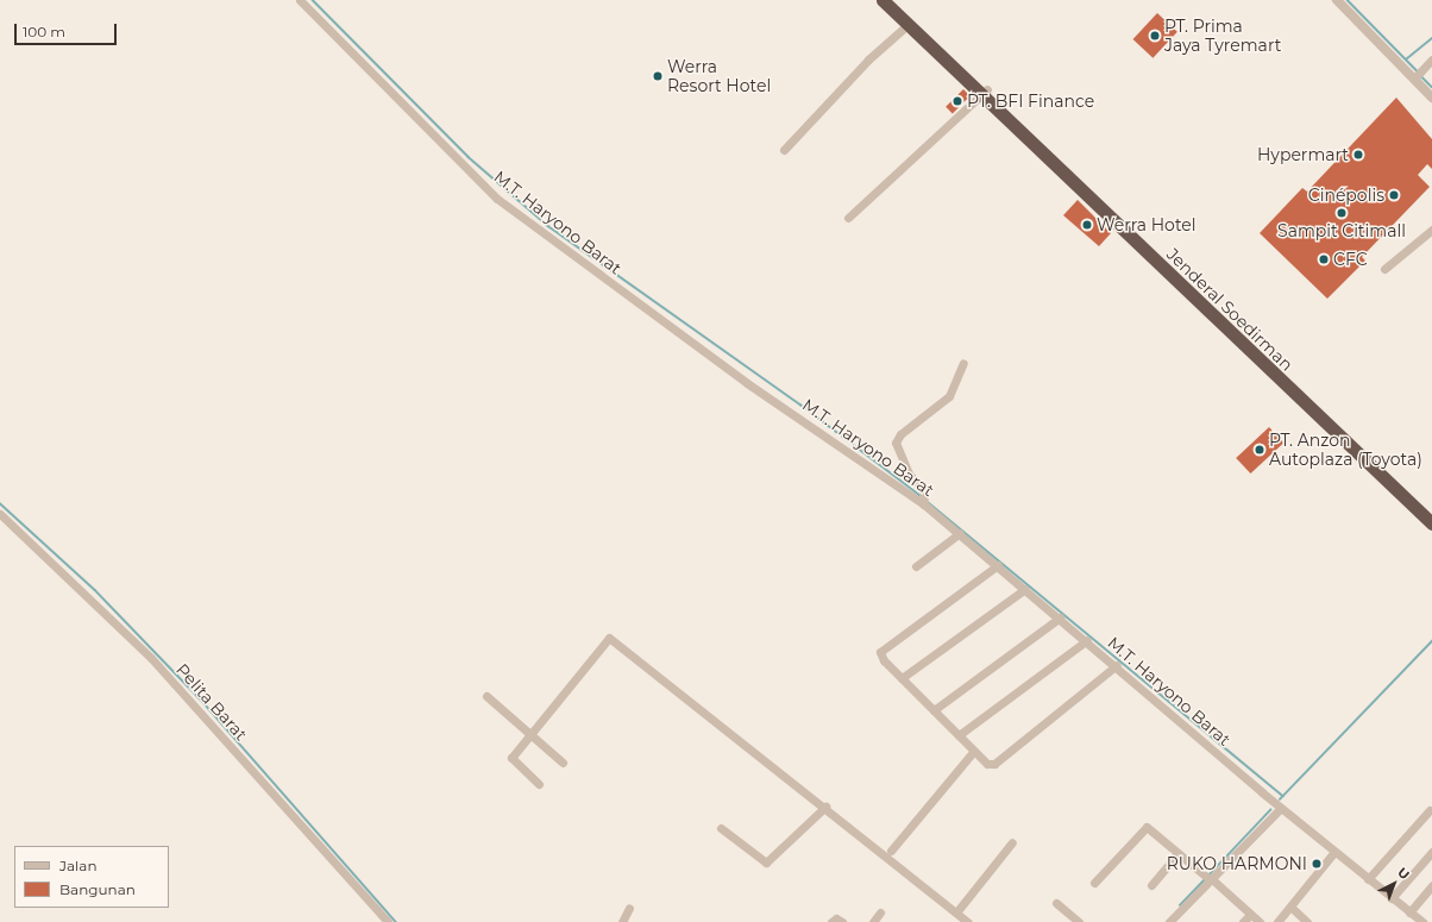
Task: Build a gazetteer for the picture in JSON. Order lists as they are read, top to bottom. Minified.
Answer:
{"streets":{"highway":["Jenderal Soedirman"],"street":["M.T. Haryono Barat","Pelita Barat"]},"places":["PT. Prima Jaya Tyremart","Werra Resort Hotel","PT. BFI Finance","Hypermart","Cinépolis","Sampit Citimall","Werra Hotel","CFC","PT. Anzon Autoplaza (Toyota)","RUKO HARMONI"],"legend":["Jalan","Bangunan"],"scale_bar":"100 m","north":"top right"}
